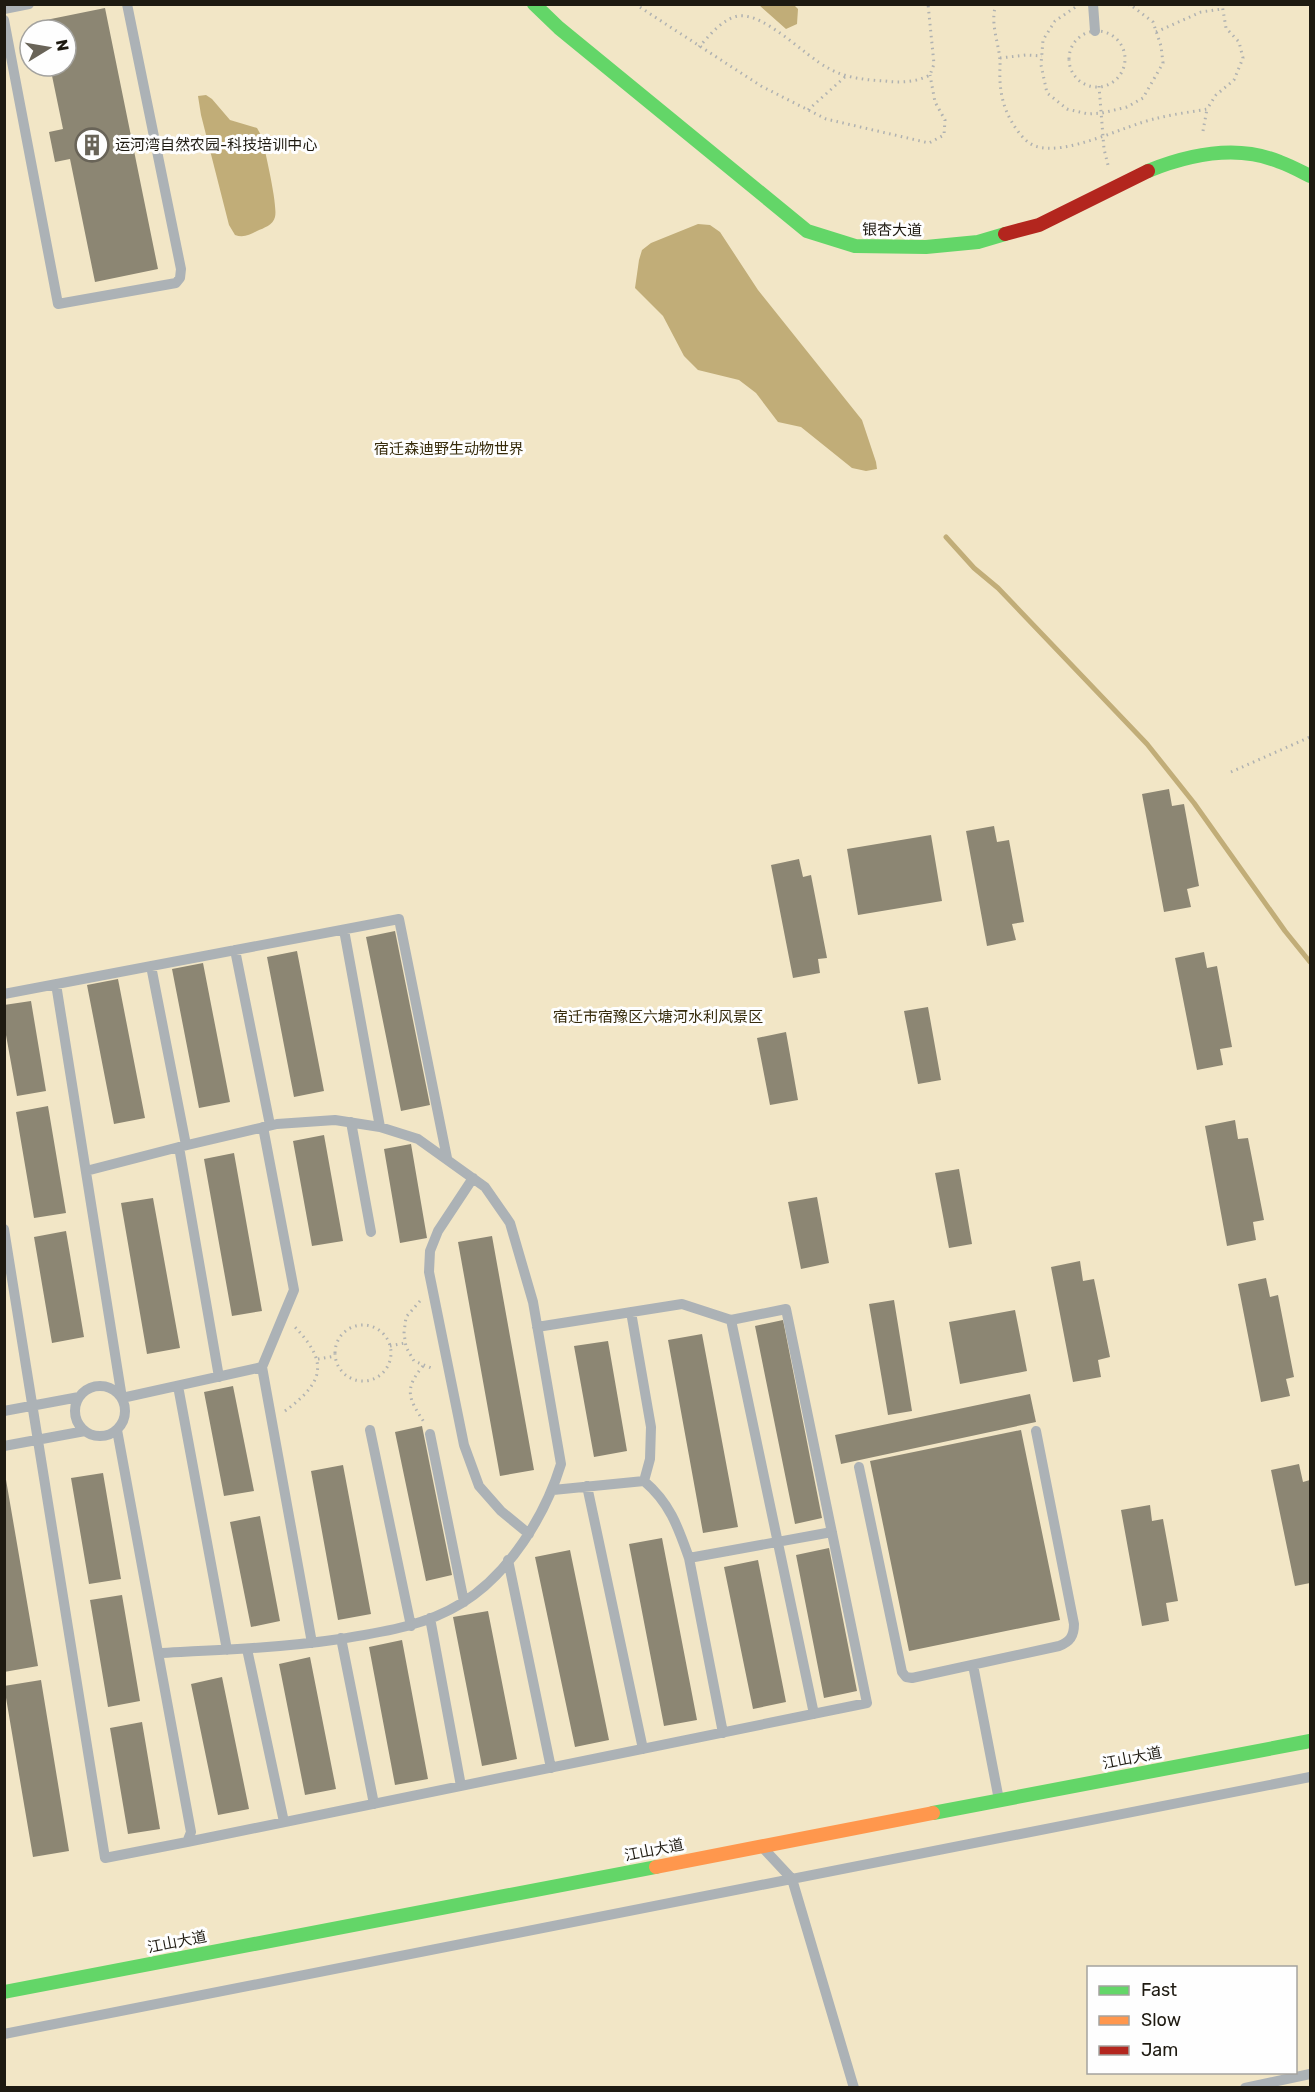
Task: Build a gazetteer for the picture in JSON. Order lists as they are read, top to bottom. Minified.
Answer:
{"streets":{"main road":["银杏大道","江山大道"]},"parks":["宿迁森迪野生动物世界","宿迁市宿豫区六塘河水利风景区"],"places":{"building":["运河湾自然农园-科技培训中心"]},"legend":["Fast","Slow","Jam"],"north":"right"}
